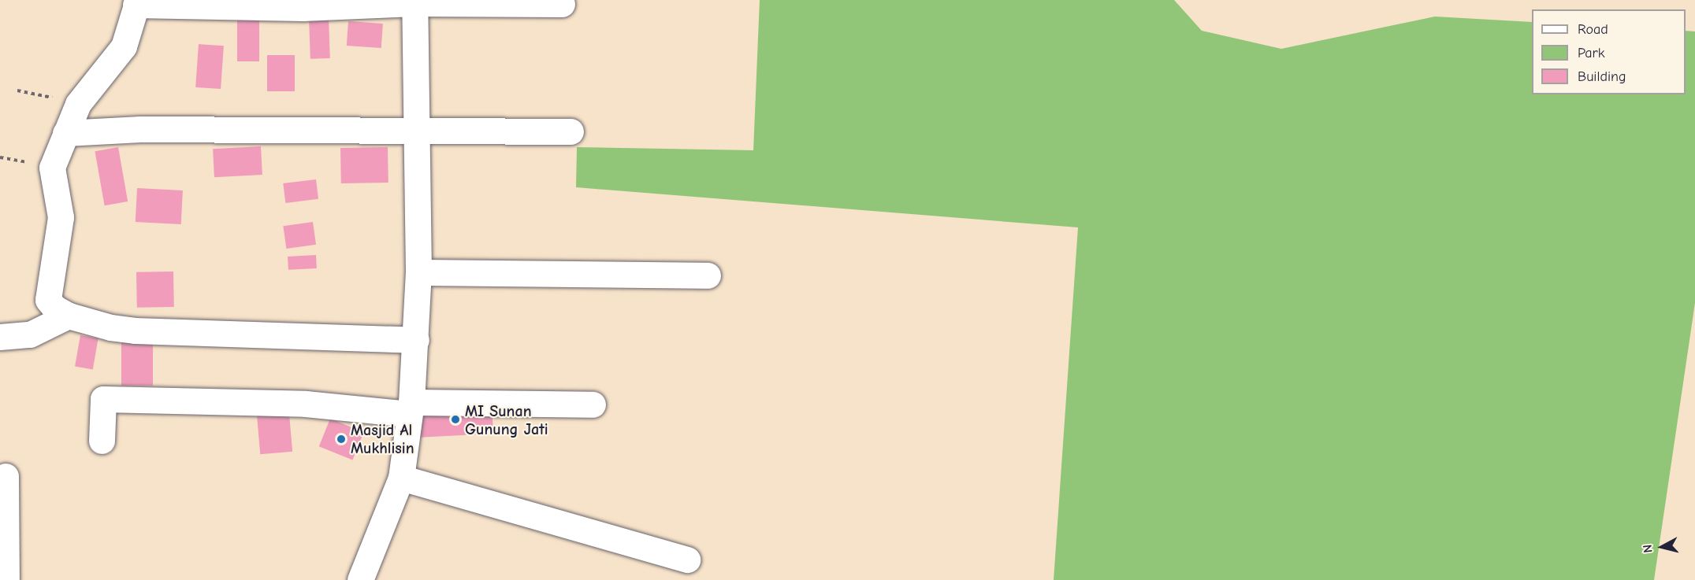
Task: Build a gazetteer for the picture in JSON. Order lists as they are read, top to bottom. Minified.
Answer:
{"places":["MI Sunan Gunung Jati","Masjid Al Mukhlisin"],"legend":["Road","Park","Building"],"north":"left"}
